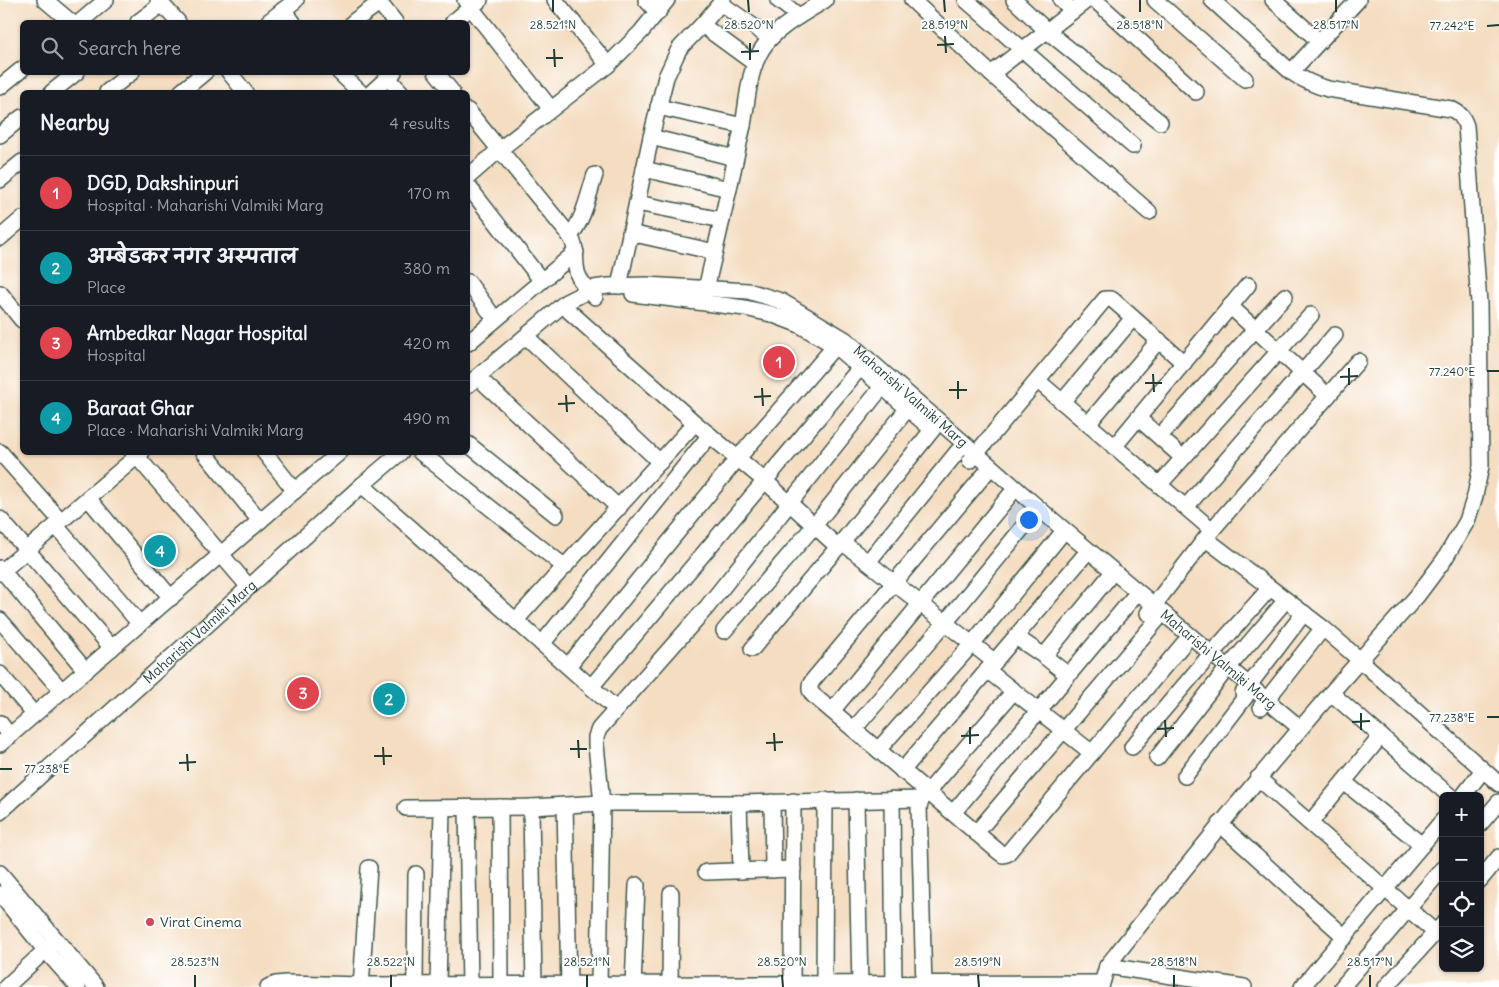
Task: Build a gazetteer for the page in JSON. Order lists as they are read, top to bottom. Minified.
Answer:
{"streets":{"street":["Maharishi Valmiki Marg"]},"places":["Virat Cinema"],"page":{"search":"Search here","heading":["Nearby","4 results"],"list":[{"mark":"1","name":"DGD, Dakshinpuri","note":"Hospital · Maharishi Valmiki Marg","value":"170 m"},{"mark":"2","name":"अम्बेडकर नगर अस्पताल","note":"Place","value":"380 m"},{"mark":"3","name":"Ambedkar Nagar Hospital","note":"Hospital","value":"420 m"},{"mark":"4","name":"Baraat Ghar","note":"Place · Maharishi Valmiki Marg","value":"490 m"}],"pins":["1","4","3","2"],"map_buttons":["+","−"]},"coordinates":["28.521°N","28.520°N","28.519°N","28.518°N","28.517°N","77.242°E","77.240°E","77.238°E","28.523°N","28.522°N"]}
